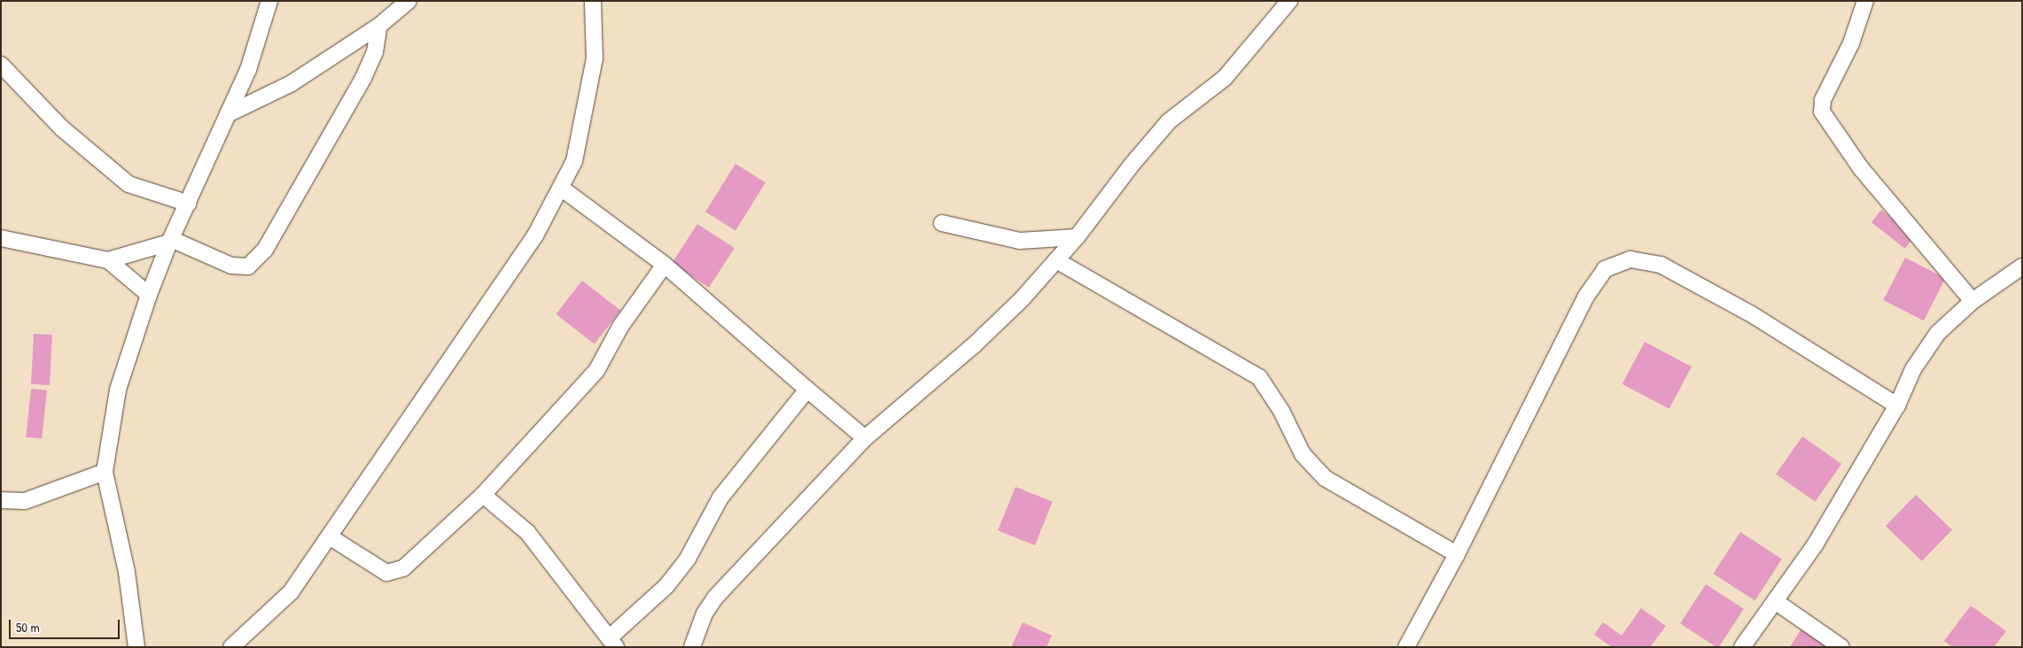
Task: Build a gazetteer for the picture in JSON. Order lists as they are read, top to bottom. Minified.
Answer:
{"scale_bar":"50 m"}
